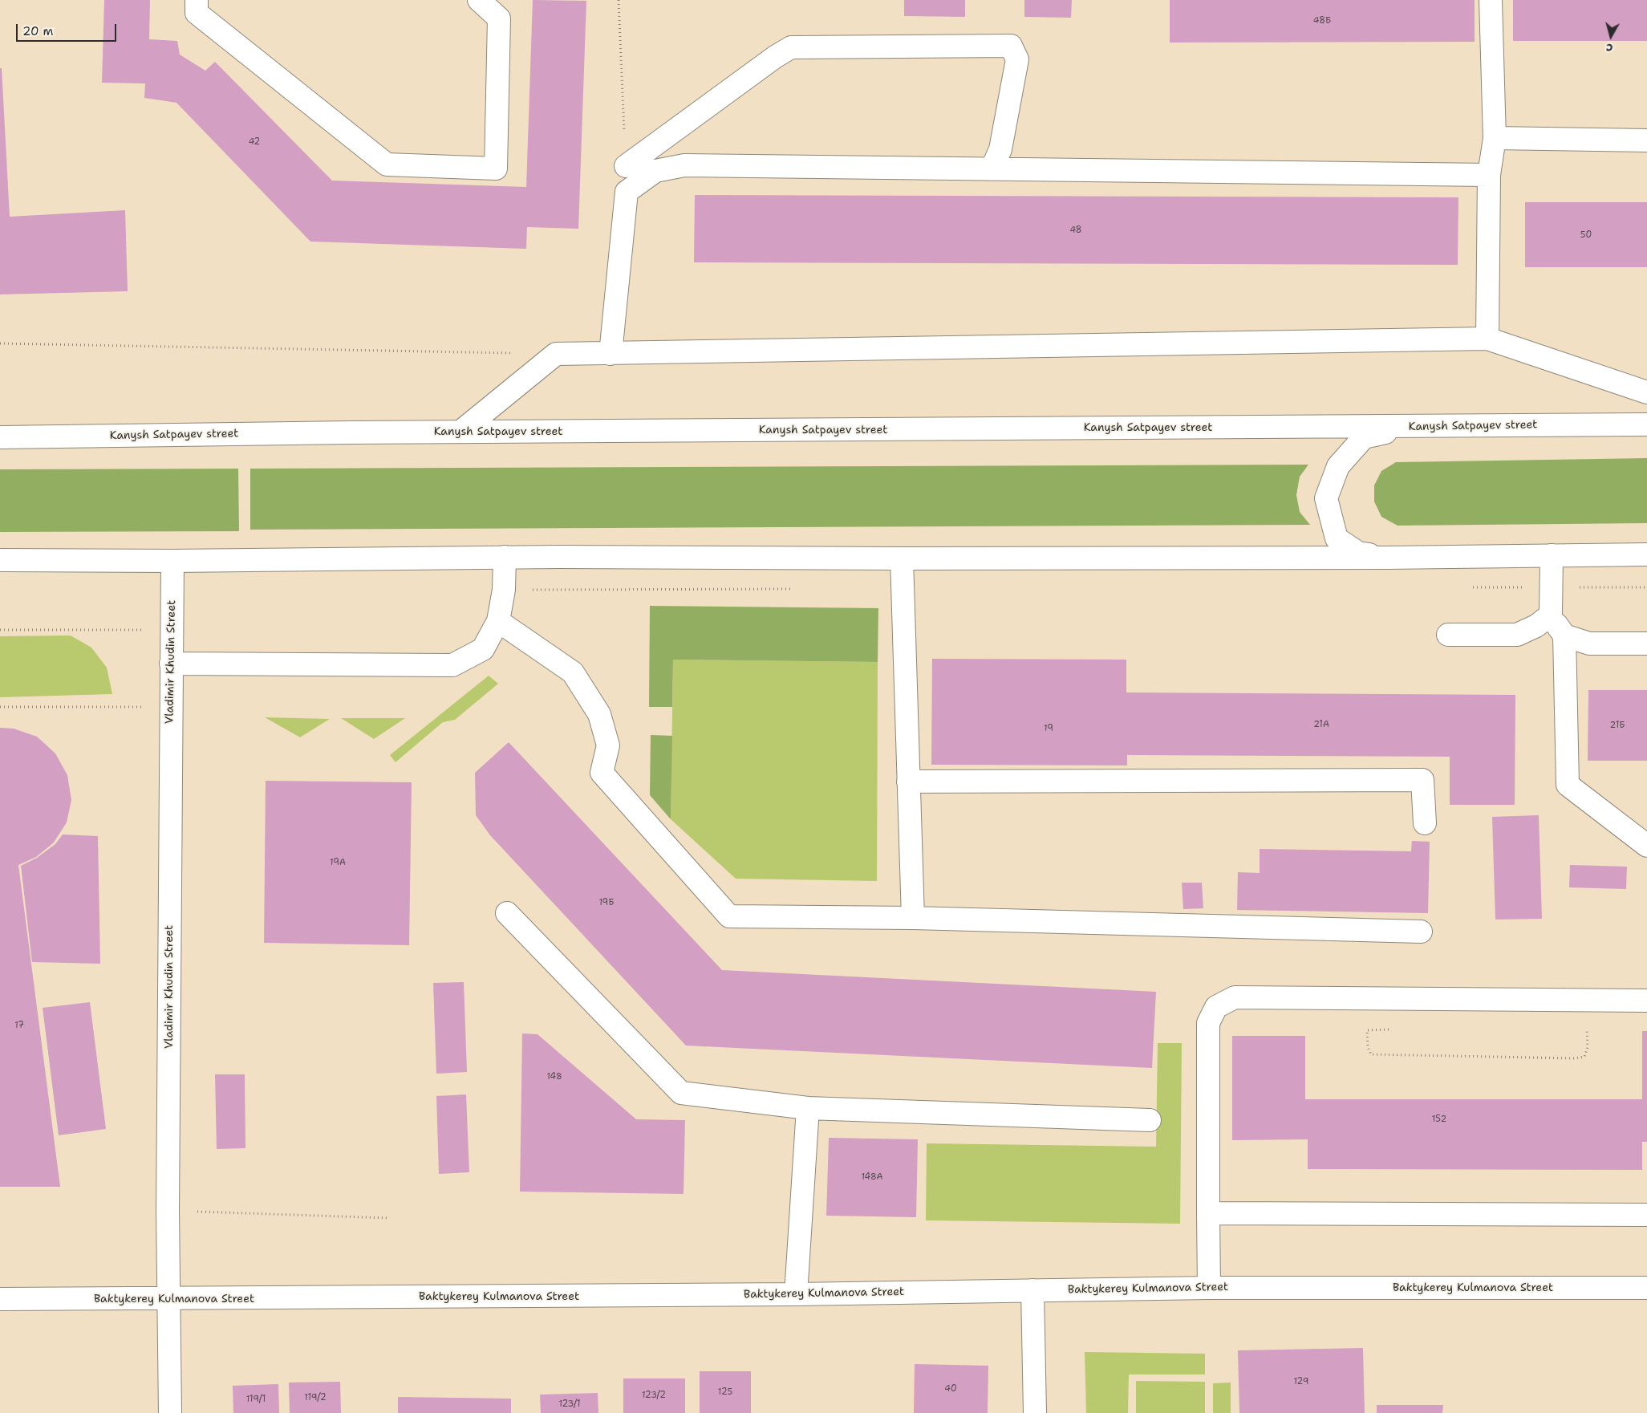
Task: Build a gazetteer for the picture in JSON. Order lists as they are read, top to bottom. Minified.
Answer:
{"streets":{"main road":["Kanysh Satpayev street","Vladimir Khudin Street","Baktykerey Kulmanova Street"]},"crossings":[["Vladimir Khudin Street","Baktykerey Kulmanova Street"]],"house_numbers":["48Б","42","48","50","21А","21Б","19","19А","19Б","17","148","152","148А","129","40","125","123/2","119/2","119/1","123/1"],"scale_bar":"20 m","north":"bottom"}
